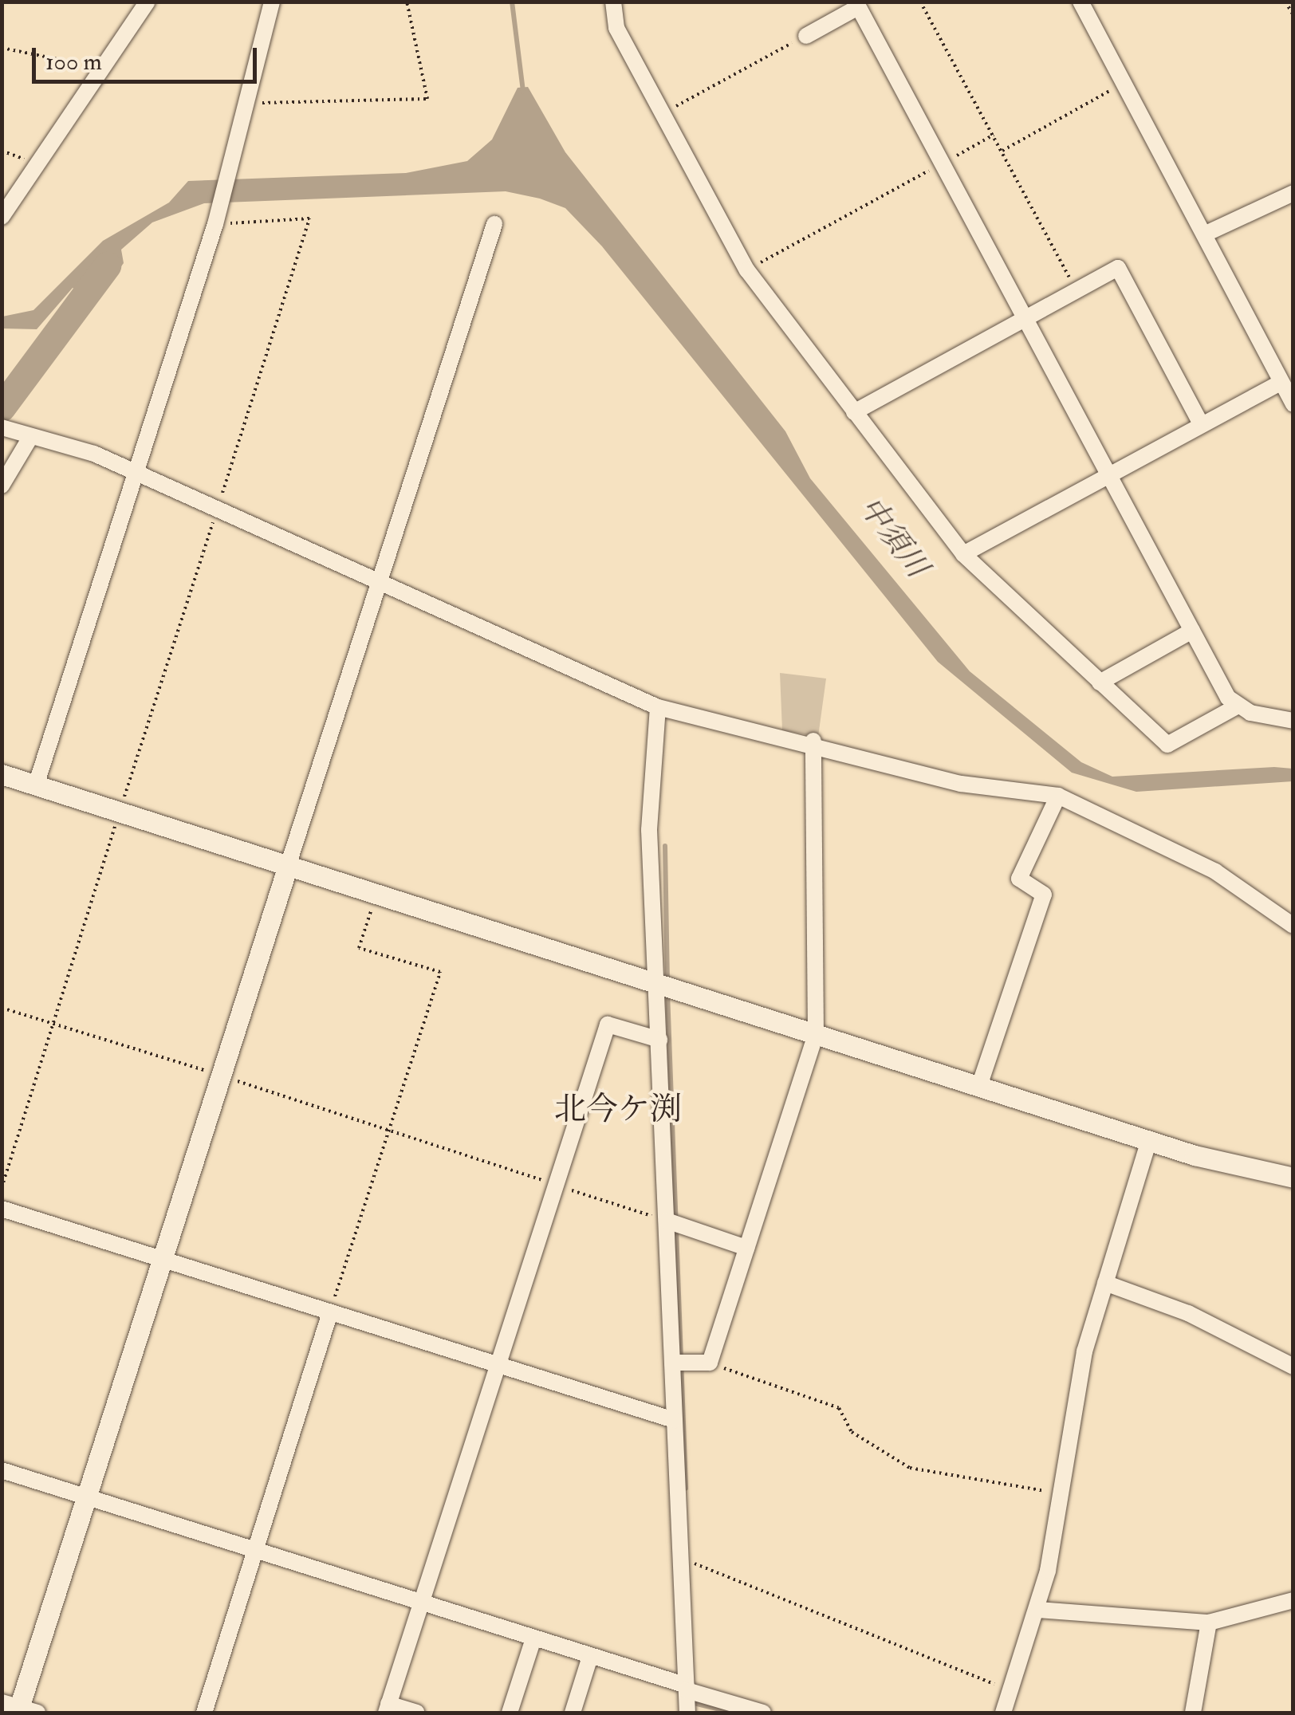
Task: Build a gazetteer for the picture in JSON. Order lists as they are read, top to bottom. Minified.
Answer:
{"districts":["北今ケ渕"],"water":["中須川"],"scale_bar":"100 m"}
